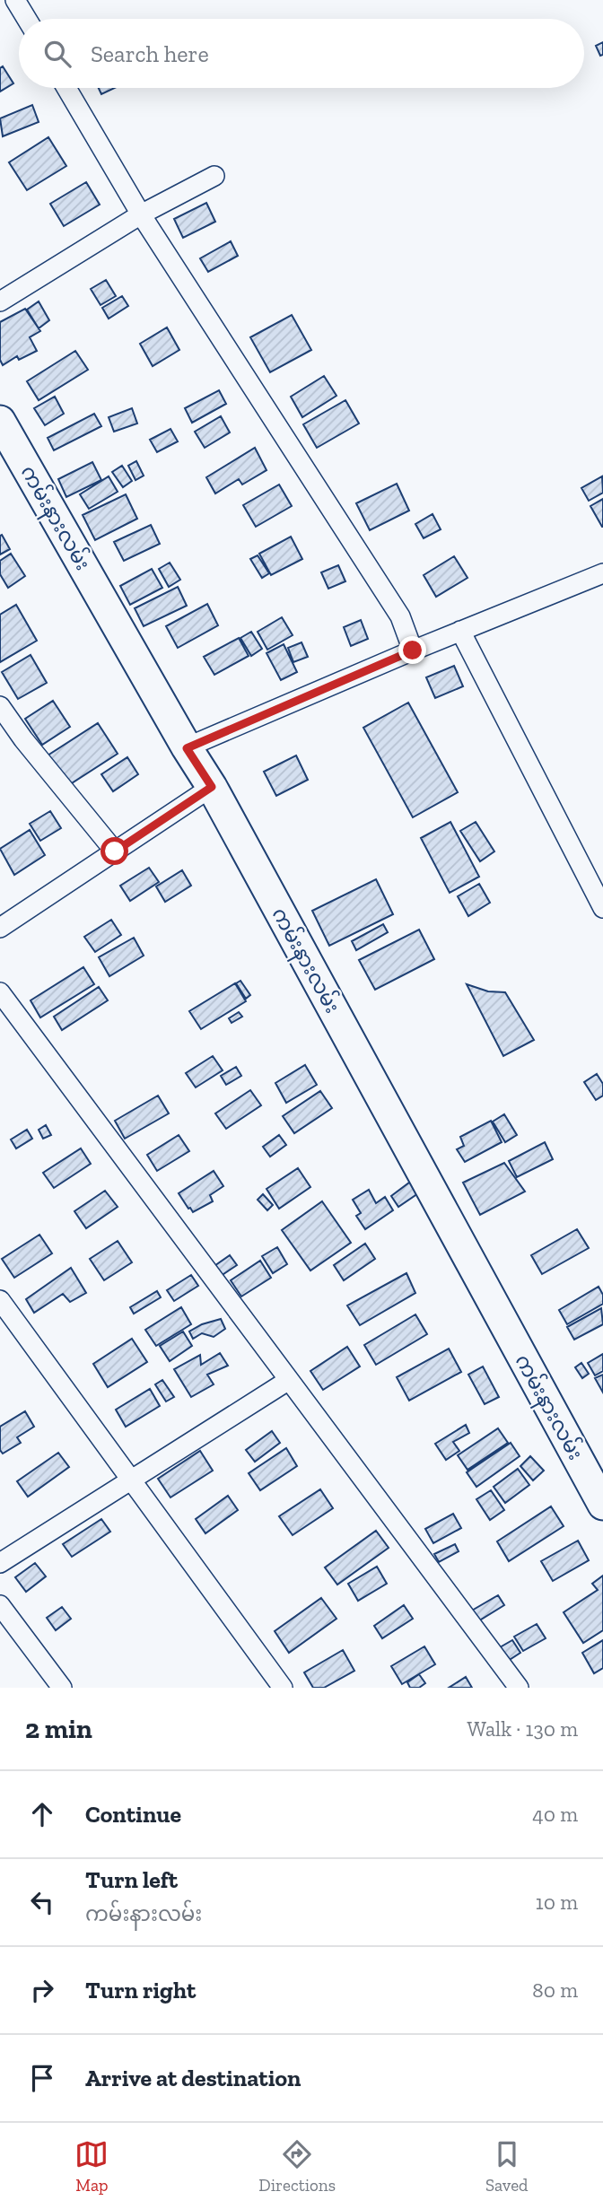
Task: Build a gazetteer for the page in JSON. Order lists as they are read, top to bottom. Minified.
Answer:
{"streets":{"main road":["ကမ်းနားလမ်း"]},"page":{"search":"Search here","heading":["2 min","Walk · 130 m"],"list":[["Continue","40 m"],["Turn left","ကမ်းနားလမ်း","10 m"],["Turn right","80 m"],"Arrive at destination"],"nav":["Map","Directions","Saved"]}}
